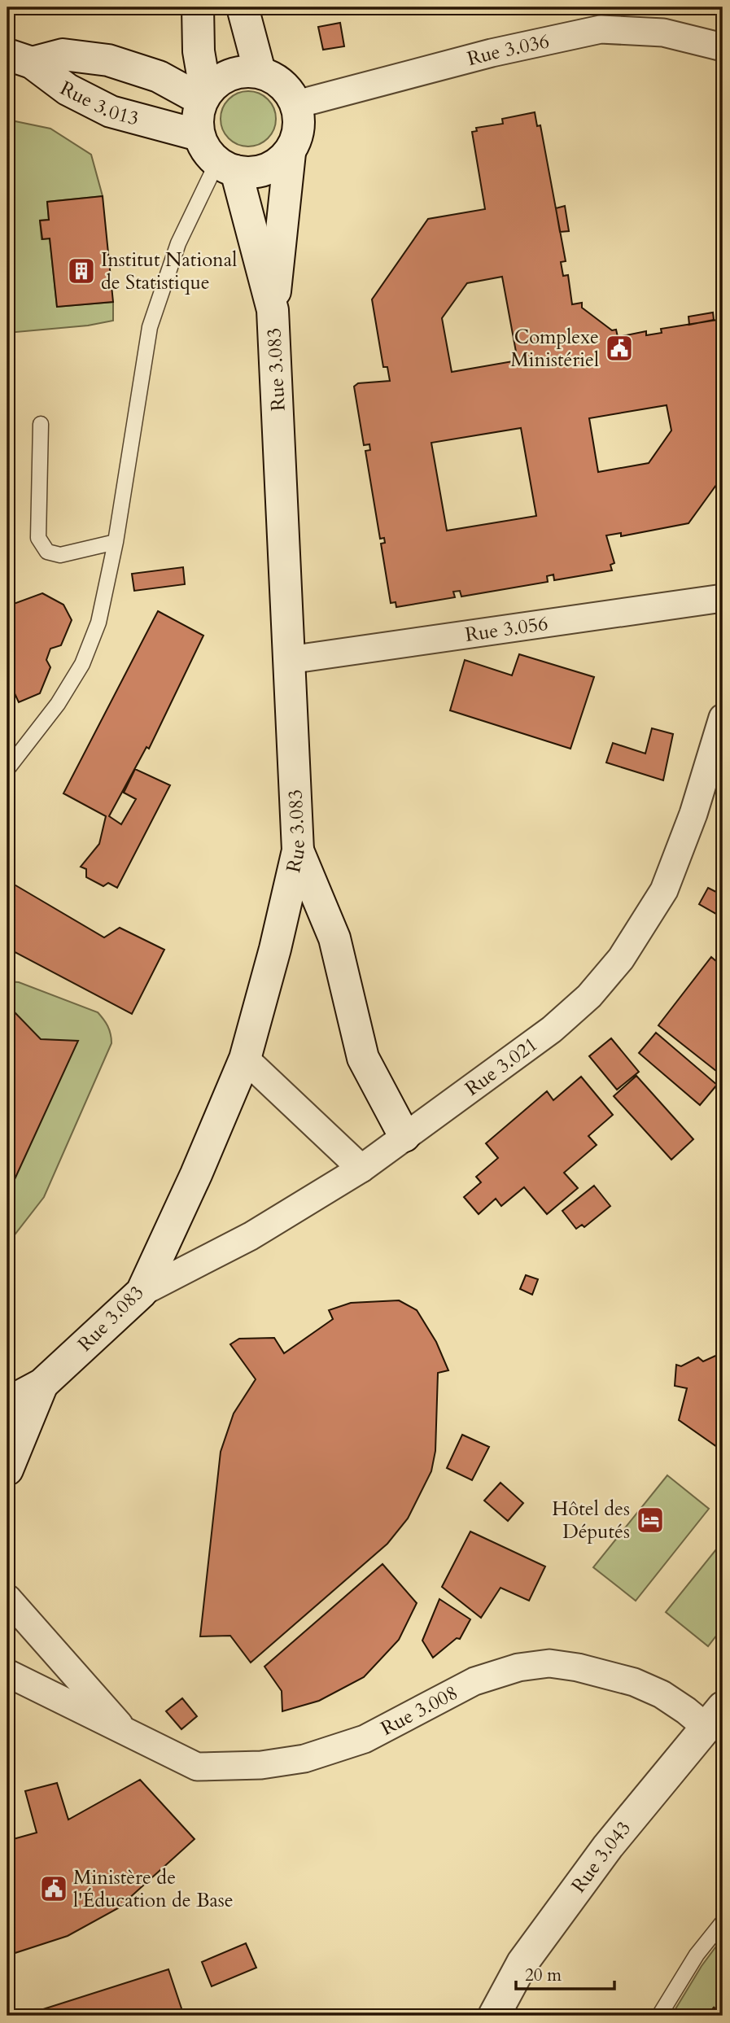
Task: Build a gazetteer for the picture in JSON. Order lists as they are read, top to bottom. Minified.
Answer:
{"streets":{"main road":["Rue 3.013","Rue 3.083","Rue 3.043"],"street":["Rue 3.036","Rue 3.056","Rue 3.021","Rue 3.008"]},"crossings":[["Rue 3.036","Rue 3.013"],["Rue 3.036","Rue 3.083"],["Rue 3.013","Rue 3.083"],["Rue 3.083","Rue 3.056"],["Rue 3.083","Rue 3.021"],["Rue 3.008","Rue 3.043"]],"places":{"building":["Institut National de Statistique"],"public building":["Complexe Ministériel","Ministère de l'Éducation de Base"],"hotel":["Hôtel des Députés"]},"scale_bar":"20 m"}
